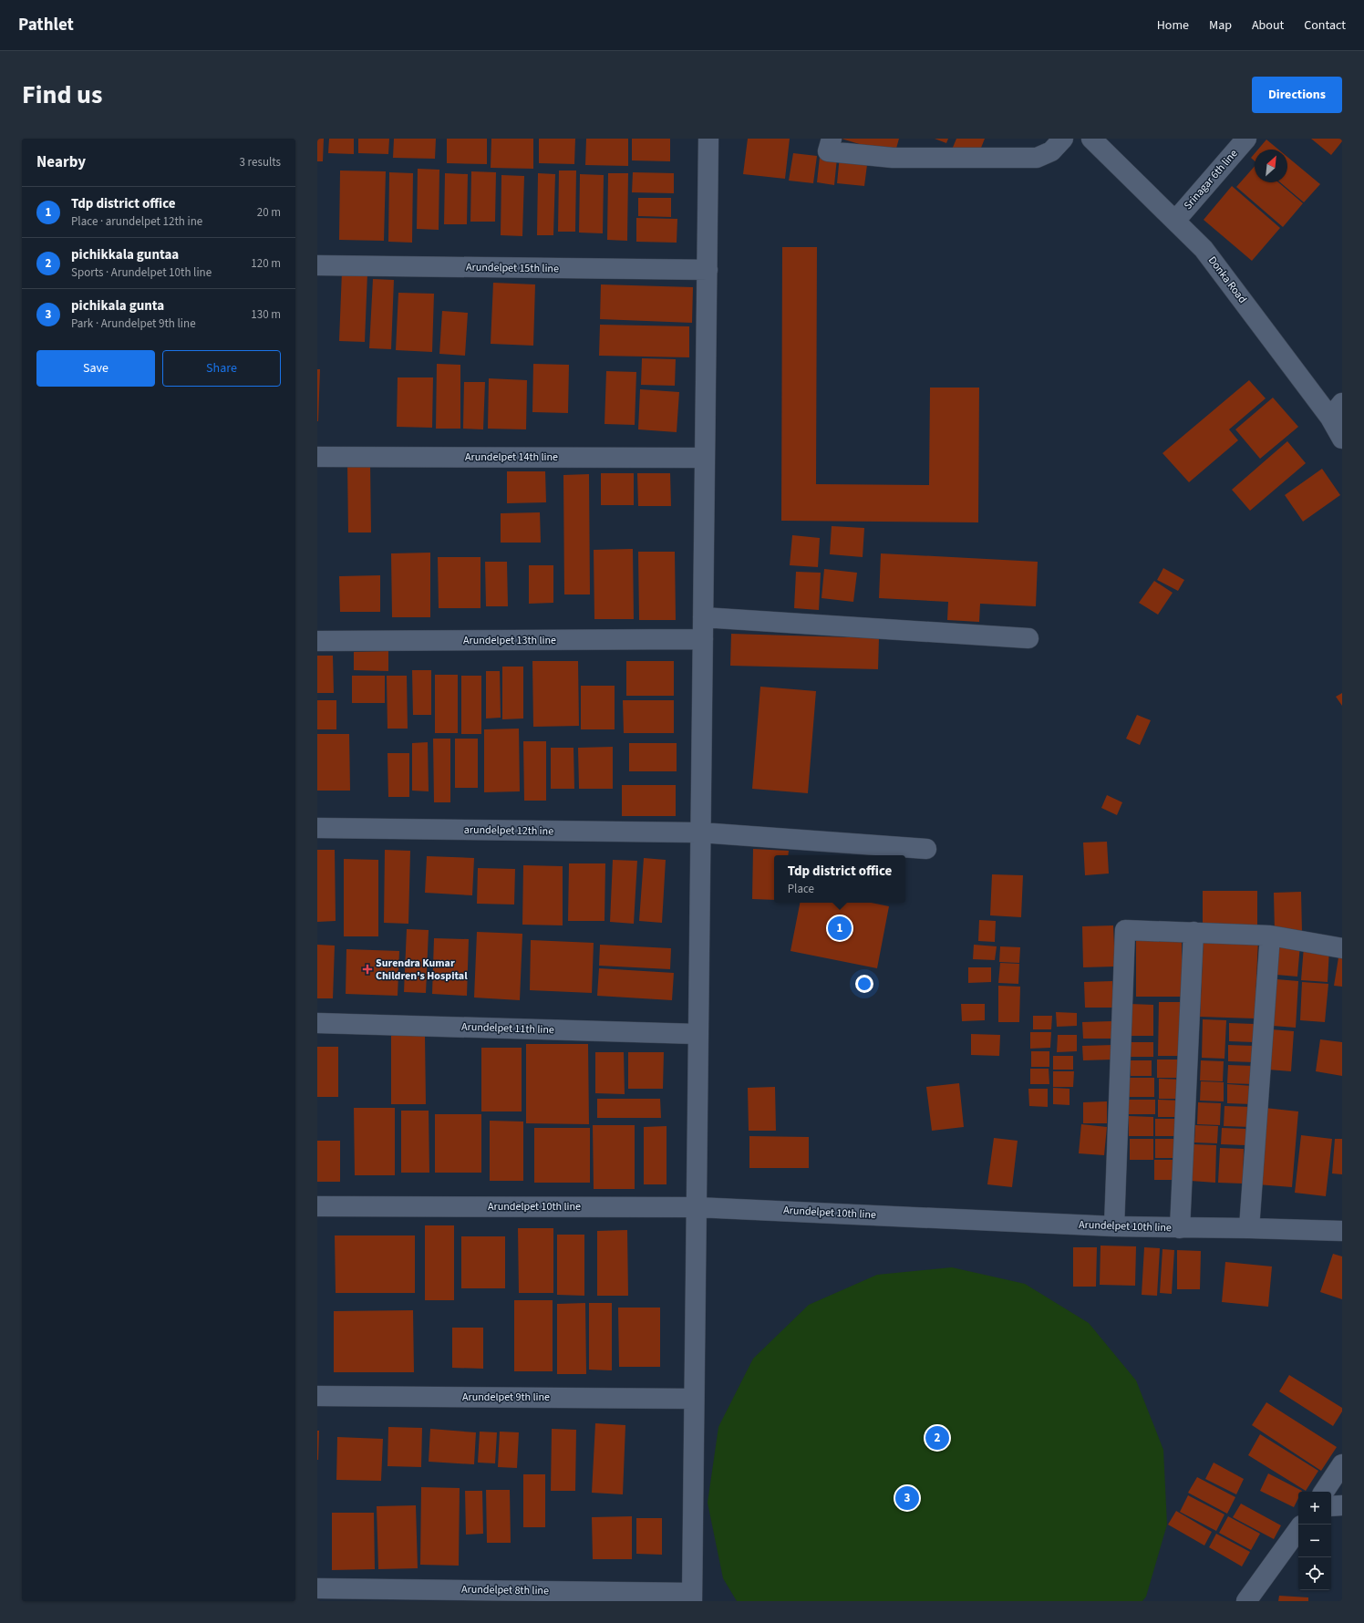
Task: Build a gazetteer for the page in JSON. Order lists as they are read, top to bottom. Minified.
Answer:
{"streets":{"street":["Srinagar 6th line","Arundelpet 15th line","Donka Road","Arundelpet 14th line","Arundelpet 13th line","arundelpet 12th ine","Arundelpet 11th line","Arundelpet 10th line","Arundelpet 9th line","Arundelpet 8th line"]},"crossings":[["Srinagar 6th line","Donka Road"]],"places":{"health":["Surendra Kumar Children's Hospital"]},"north":"top right","page":{"header":"Pathlet","nav":["Home","Map","About","Contact"],"title":"Find us","buttons":["Directions",["Save","Share"]],"heading":["Nearby","3 results"],"list":[{"mark":"1","name":"Tdp district office","note":"Place · arundelpet 12th ine","value":"20 m"},{"mark":"2","name":"pichikkala guntaa","note":"Sports · Arundelpet 10th line","value":"120 m"},{"mark":"3","name":"pichikala gunta","note":"Park · Arundelpet 9th line","value":"130 m"}],"popup":["Tdp district office","Place"],"pins":["1","2","3"],"map_buttons":["+","−"]}}
